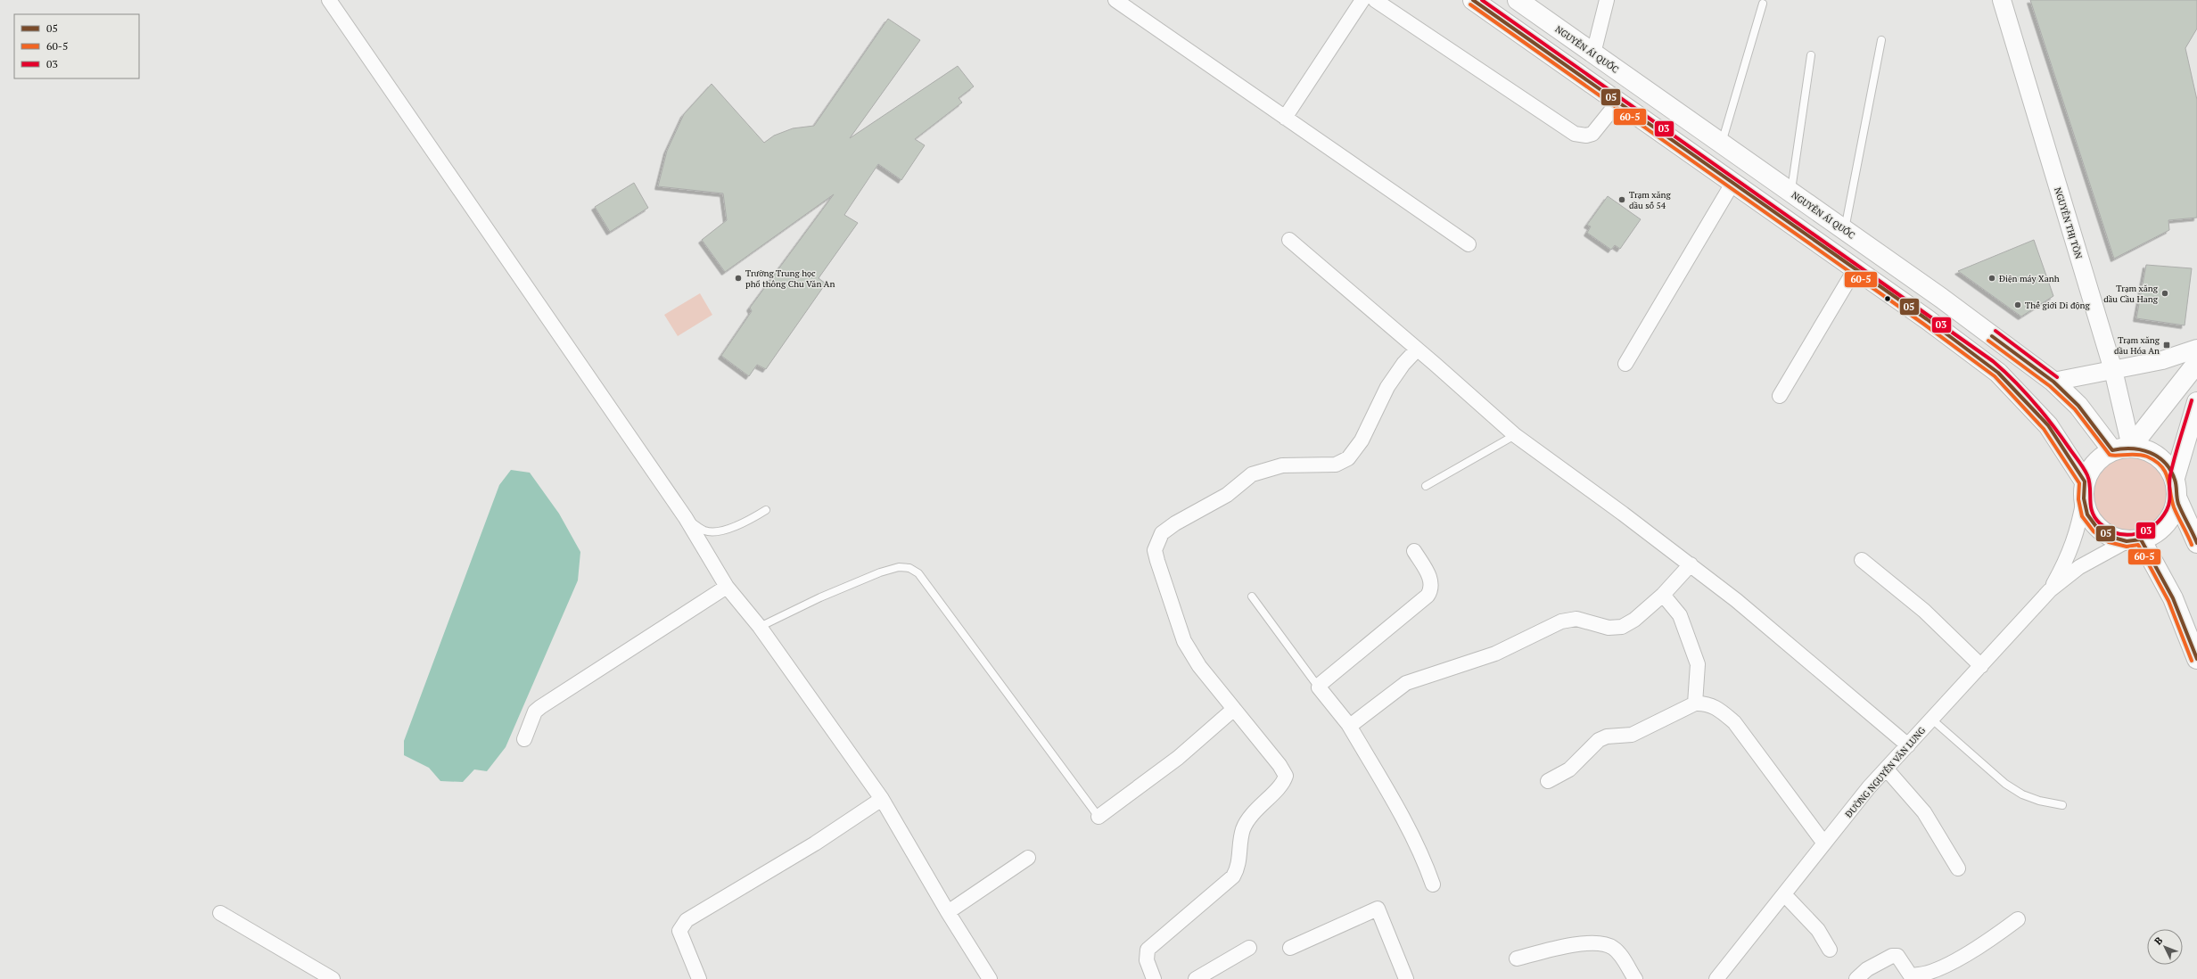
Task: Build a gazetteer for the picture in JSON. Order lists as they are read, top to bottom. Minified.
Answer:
{"streets":{"main road":["NGUYỄN ÁI QUỐC"],"street":["NGUYỄN THỊ TỒN","ĐƯỜNG NGUYỄN VĂN LUNG"]},"crossings":[["NGUYỄN ÁI QUỐC","NGUYỄN THỊ TỒN"],["NGUYỄN ÁI QUỐC","ĐƯỜNG NGUYỄN VĂN LUNG"],["NGUYỄN THỊ TỒN","ĐƯỜNG NGUYỄN VĂN LUNG"]],"places":{"other":["Trạm xăng dầu số 54","Trường Trung học phổ thông Chu Văn An","Điện máy Xanh","Trạm xăng dầu Cầu Hang","Thế giới Di động"],"transit":["Trạm xăng dầu Hóa An"]},"lines":["transit line 05","transit line 03","transit line 60-5"],"legend":["05","60-5","03"],"north":"top left"}
